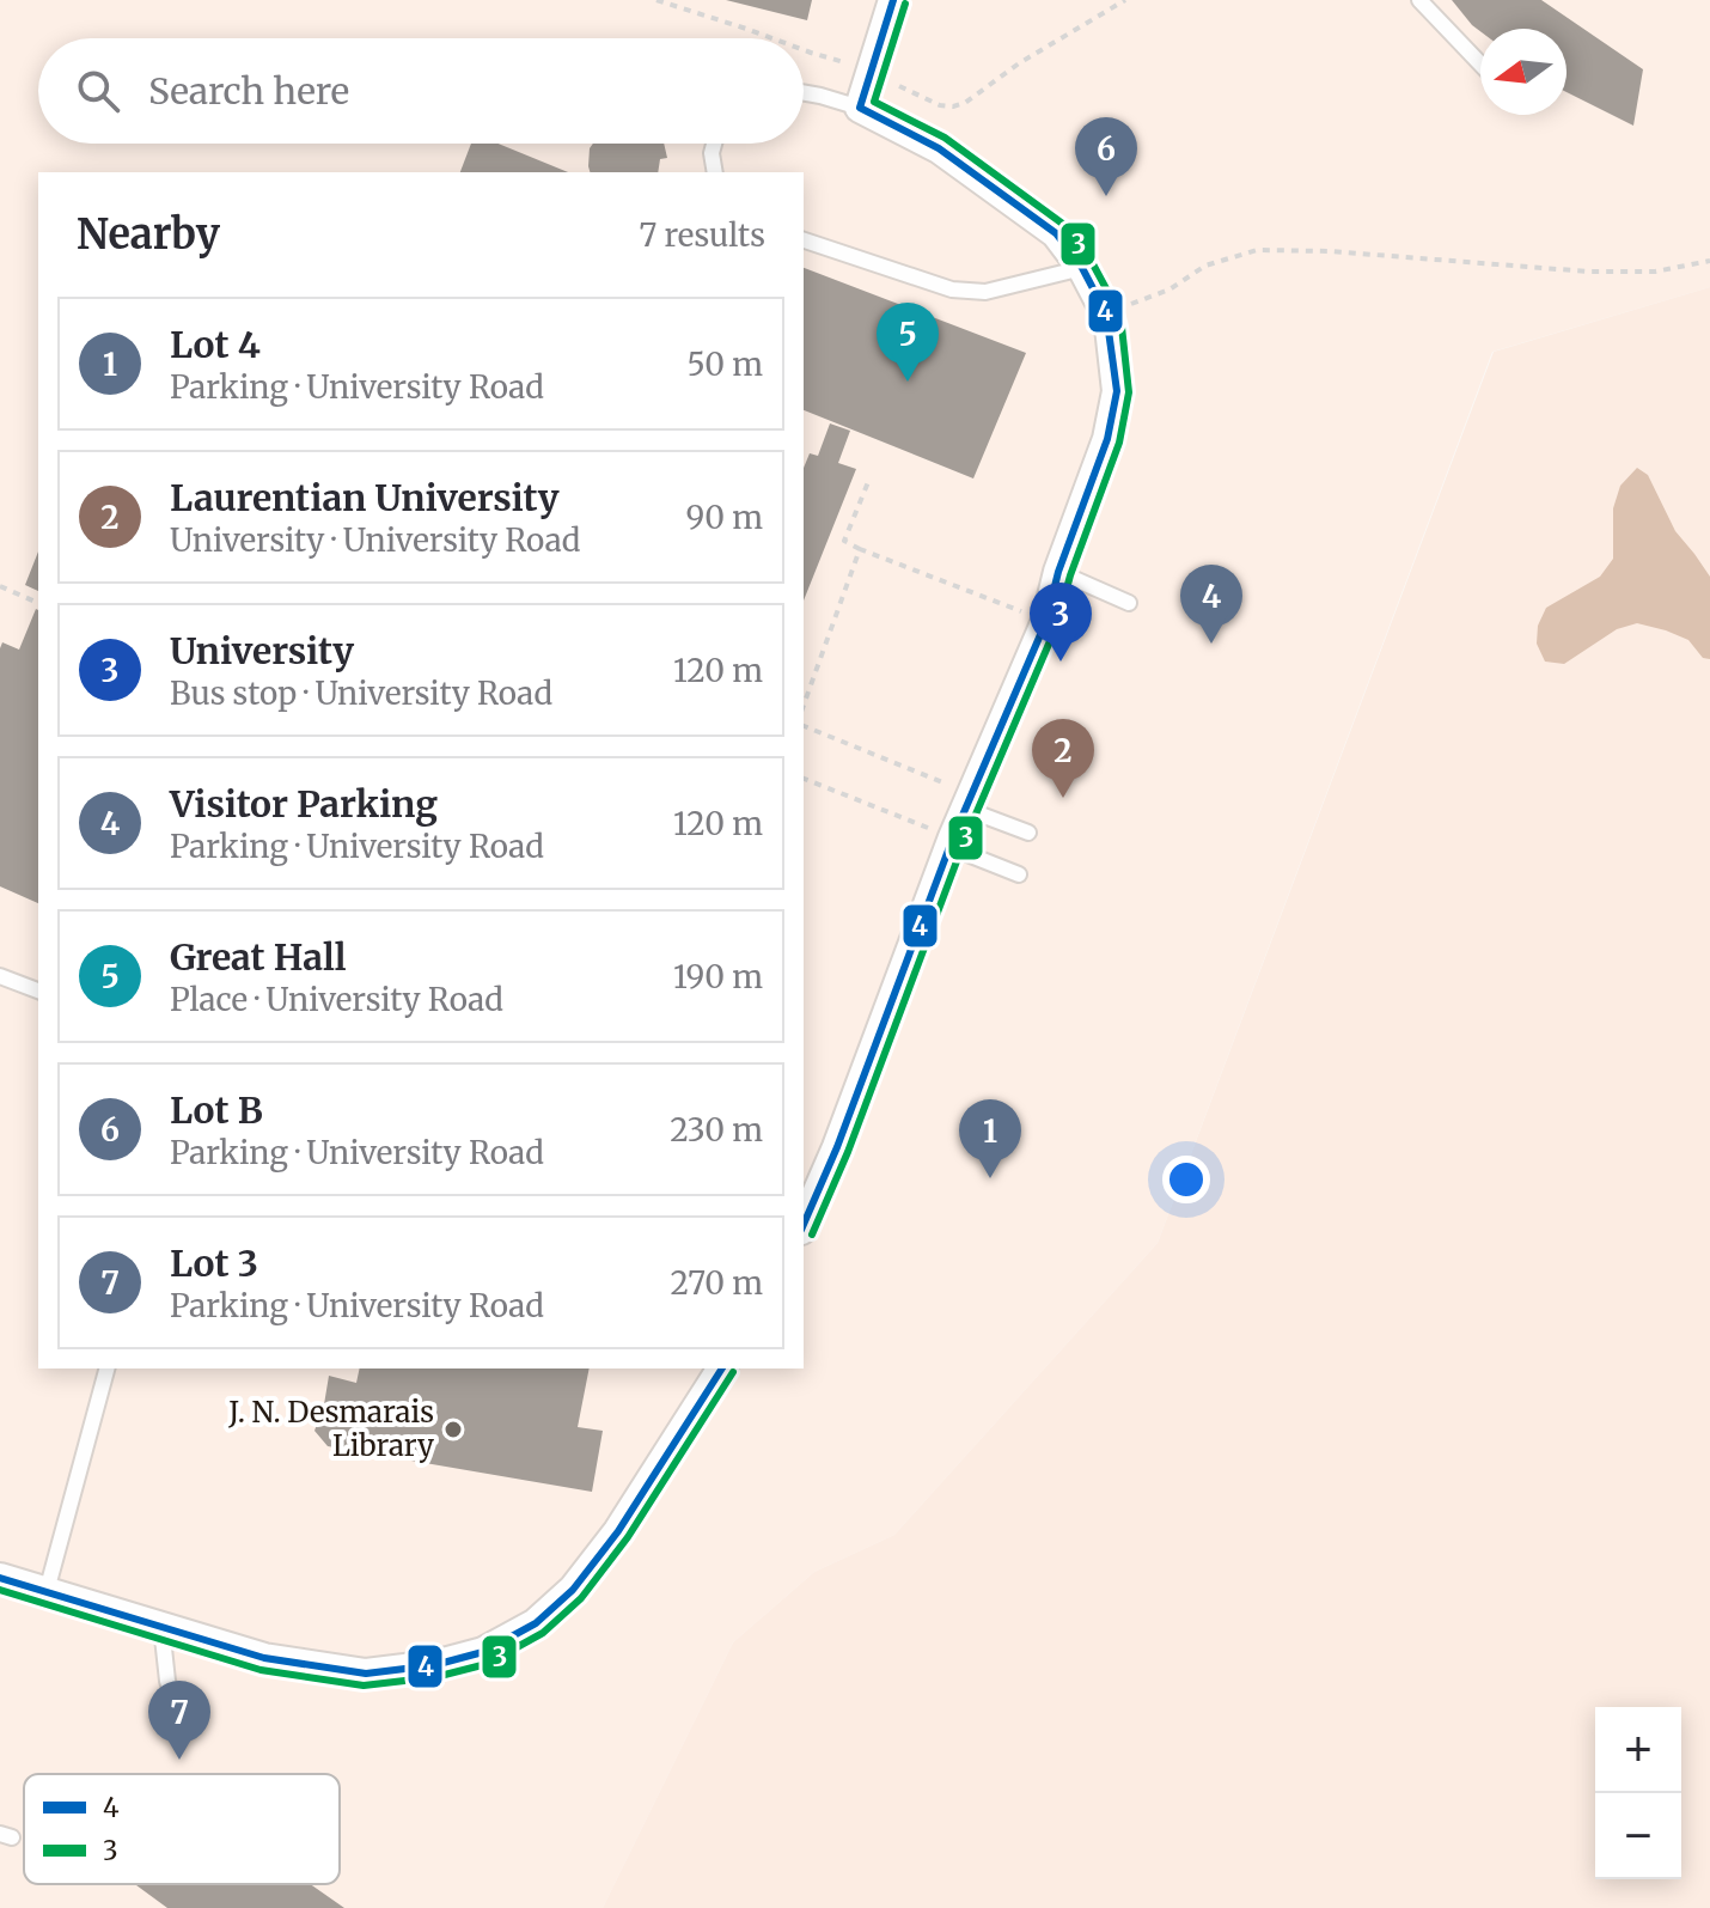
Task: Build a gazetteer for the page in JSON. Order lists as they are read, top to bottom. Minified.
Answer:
{"places":["J. N. Desmarais Library"],"lines":["transit line 4","transit line 3"],"legend":["4","3"],"north":"left","page":{"search":"Search here","pins":["6","5","4","3","2","1","7"],"heading":["Nearby","7 results"],"list":[{"mark":"1","name":"Lot 4","note":"Parking · University Road","value":"50 m"},{"mark":"2","name":"Laurentian University","note":"University · University Road","value":"90 m"},{"mark":"3","name":"University","note":"Bus stop · University Road","value":"120 m"},{"mark":"4","name":"Visitor Parking","note":"Parking · University Road","value":"120 m"},{"mark":"5","name":"Great Hall","note":"Place · University Road","value":"190 m"},{"mark":"6","name":"Lot B","note":"Parking · University Road","value":"230 m"},{"mark":"7","name":"Lot 3","note":"Parking · University Road","value":"270 m"}],"map_buttons":["+","−"]}}
